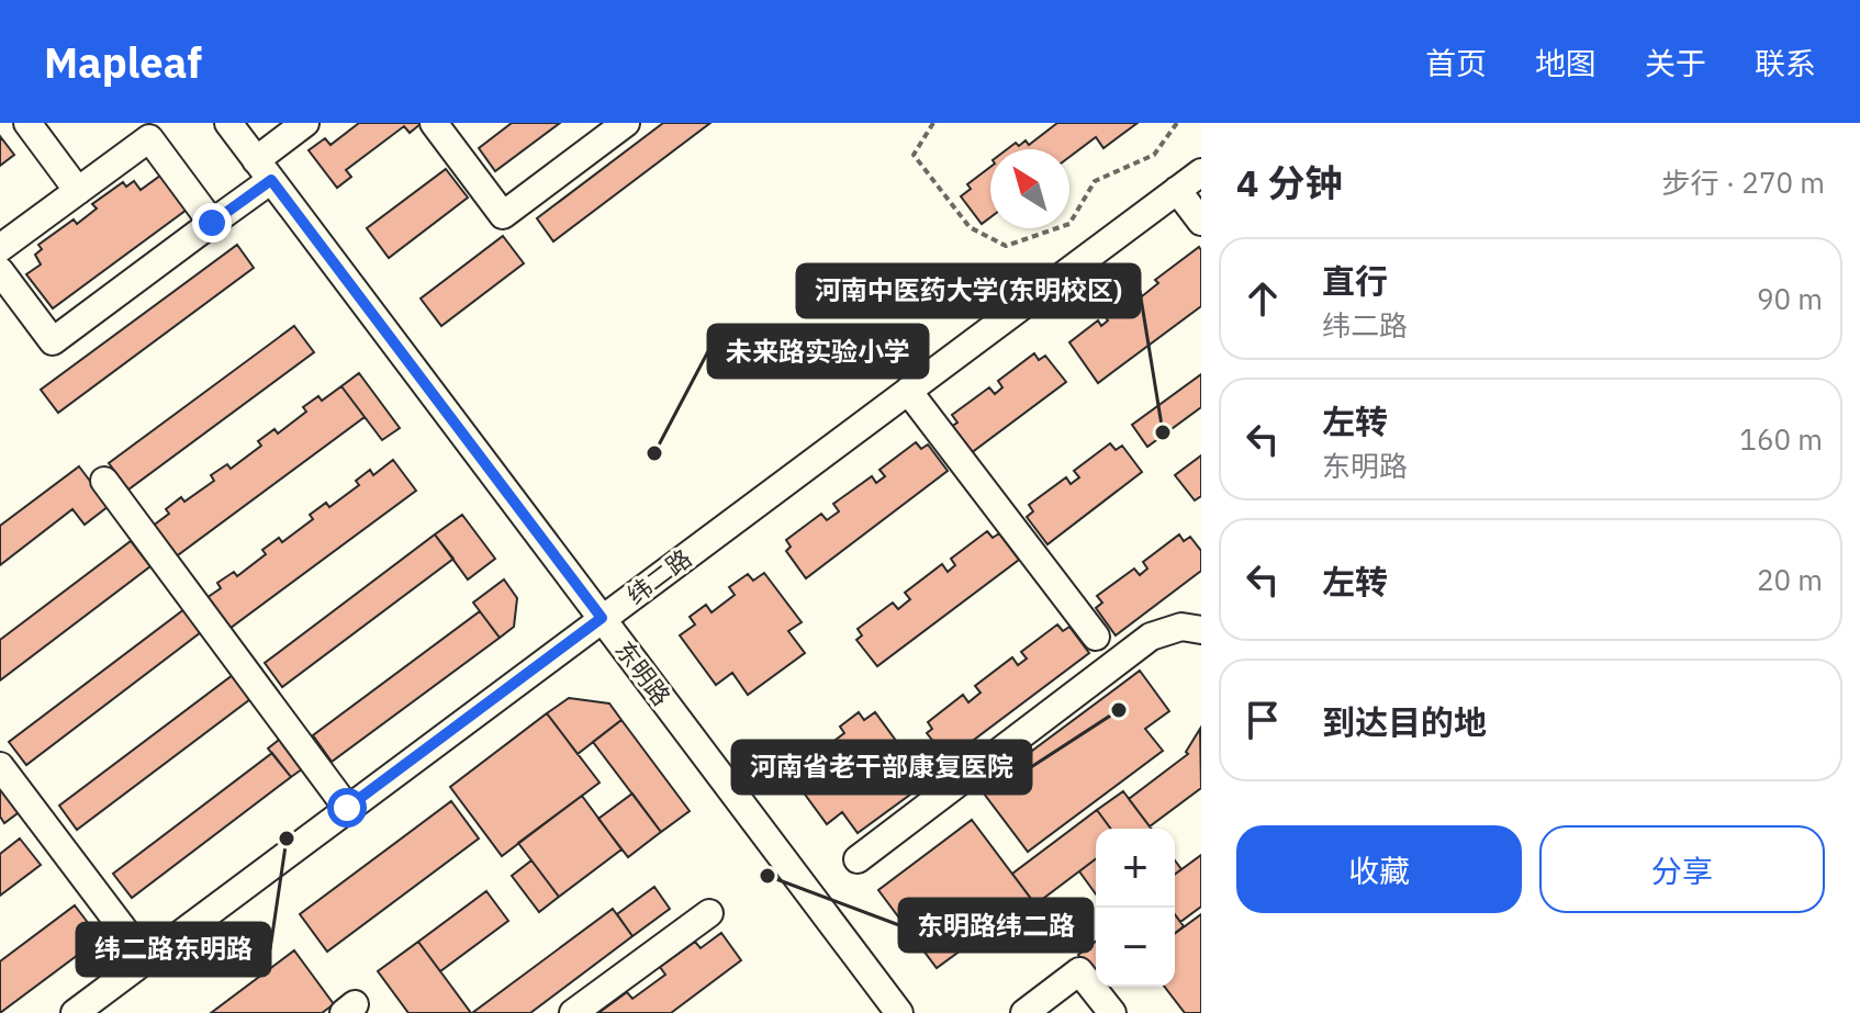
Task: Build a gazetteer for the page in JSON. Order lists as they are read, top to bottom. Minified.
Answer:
{"streets":{"street":["纬二路","东明路"]},"crossings":[["纬二路","东明路"]],"places":["河南中医药大学(东明校区)","未来路实验小学","河南省老干部康复医院","纬二路东明路","东明路纬二路"],"north":"top left","page":{"header":"Mapleaf","nav":["首页","地图","关于","联系"],"heading":["4 分钟","步行 · 270 m"],"list":[["直行","纬二路","90 m"],["左转","东明路","160 m"],["左转","20 m"],"到达目的地"],"buttons":["收藏","分享"],"map_buttons":["+","−"]}}
